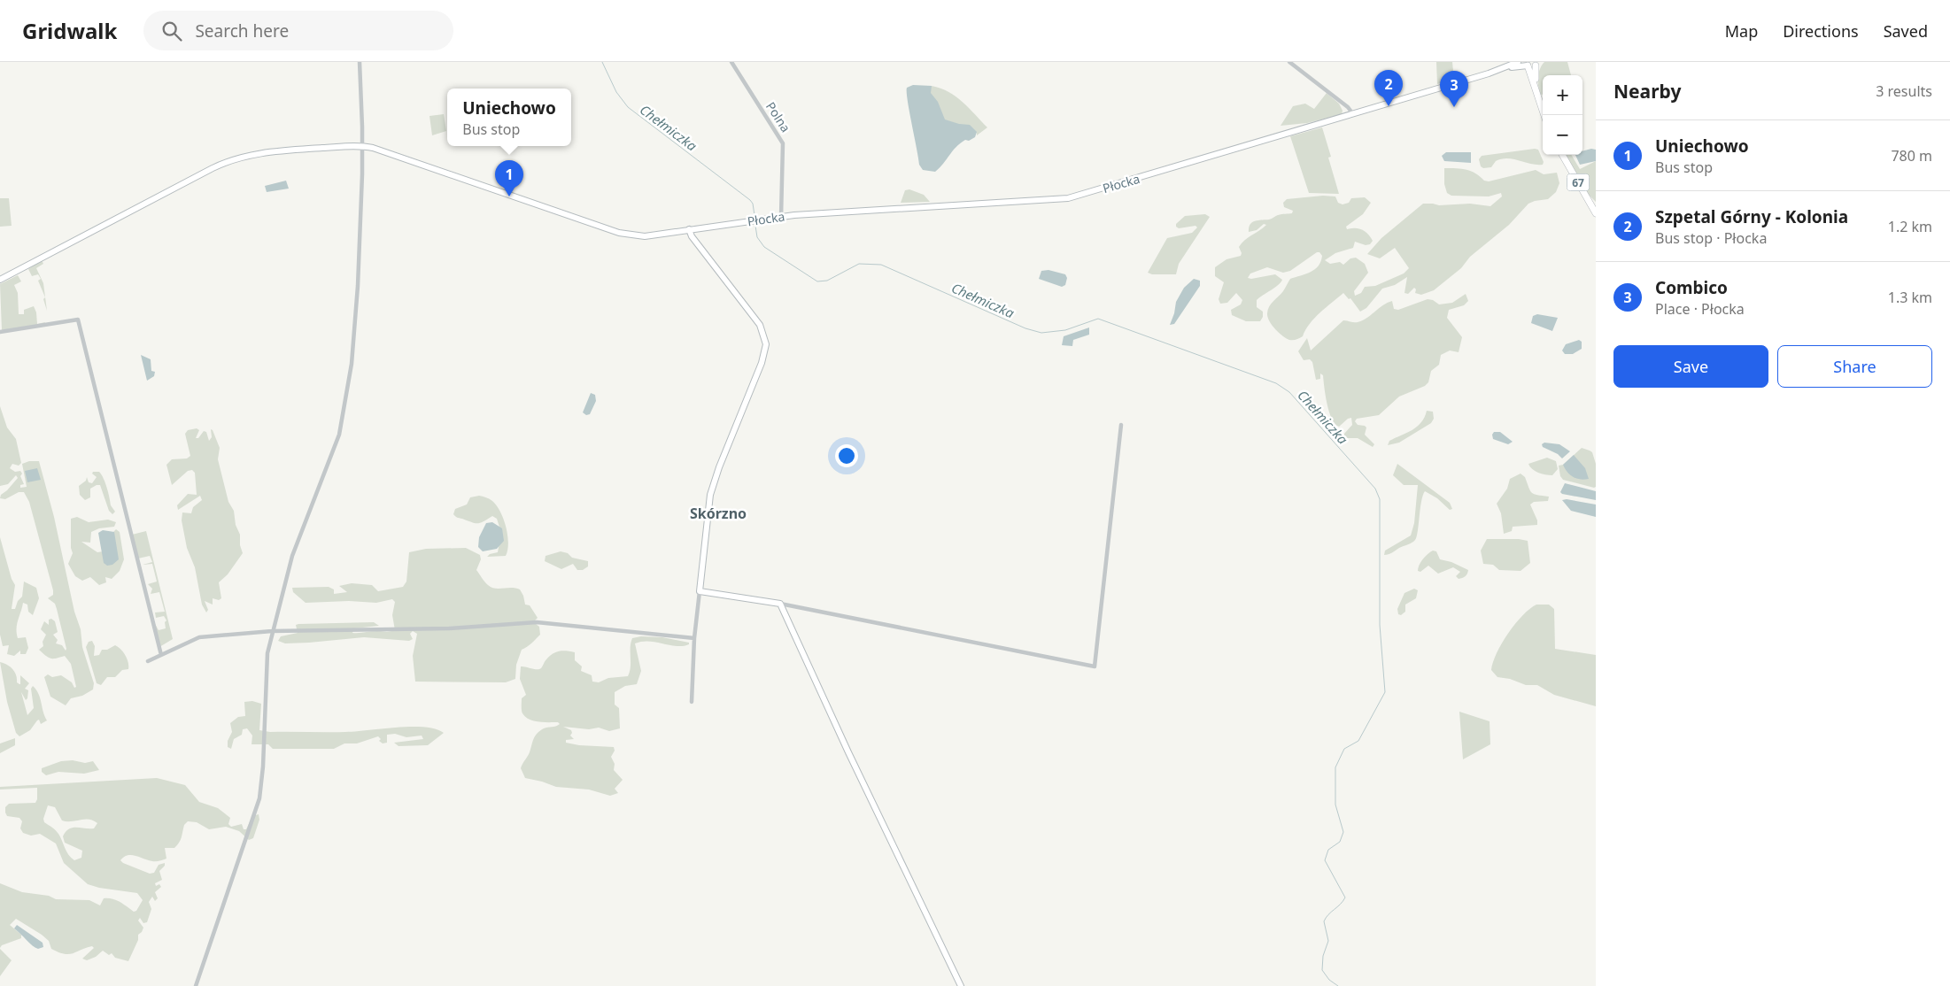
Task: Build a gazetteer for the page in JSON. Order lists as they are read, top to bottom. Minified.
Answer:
{"streets":{"main road":["67","Płocka"],"street":["Polna"]},"crossings":[["Polna","Płocka"]],"districts":["Skórzno"],"water":["Chełmiczka"],"page":{"header":"Gridwalk","search":"Search here","nav":["Map","Directions","Saved"],"heading":["Nearby","3 results"],"pins":["2","3","1"],"map_buttons":["+","−"],"popup":["Uniechowo","Bus stop"],"list":[{"mark":"1","name":"Uniechowo","note":"Bus stop","value":"780 m"},{"mark":"2","name":"Szpetal Górny - Kolonia","note":"Bus stop · Płocka","value":"1.2 km"},{"mark":"3","name":"Combico","note":"Place · Płocka","value":"1.3 km"}],"buttons":["Save","Share"]}}
